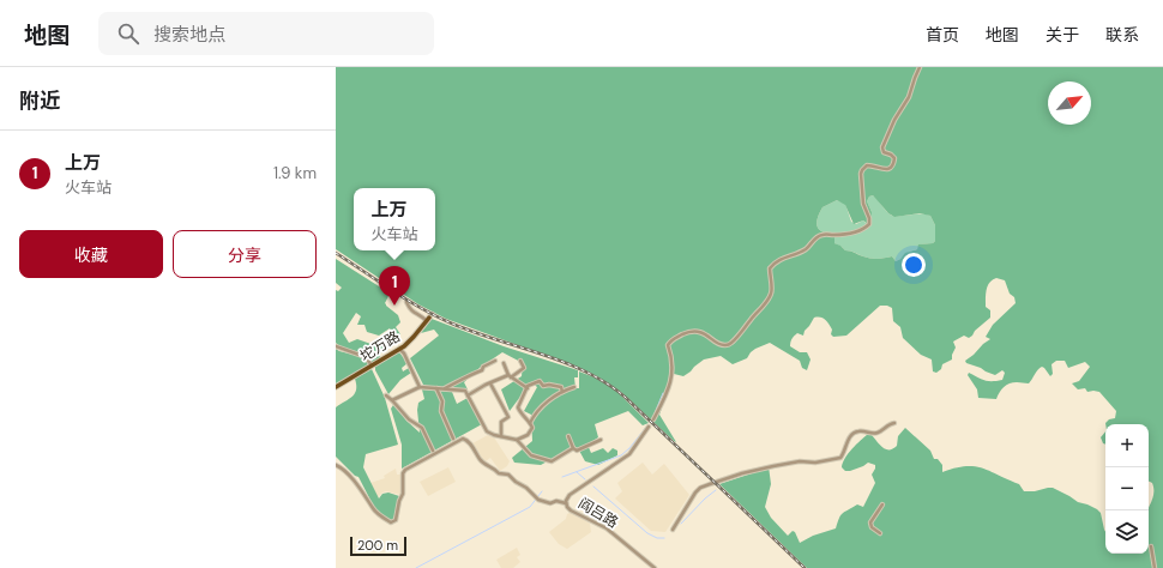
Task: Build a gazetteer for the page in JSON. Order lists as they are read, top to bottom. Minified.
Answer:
{"streets":{"main road":["坨万路"],"street":["阎吕路"]},"scale_bar":"200 m","north":"top right","page":{"header":"地图","search":"搜索地点","nav":["首页","地图","关于","联系"],"heading":"附近","list":[{"mark":"1","name":"上万","note":"火车站","value":"1.9 km"}],"popup":["上万","火车站"],"buttons":["收藏","分享"],"pins":"1","map_buttons":["+","−"],"scale":"200 m"}}
